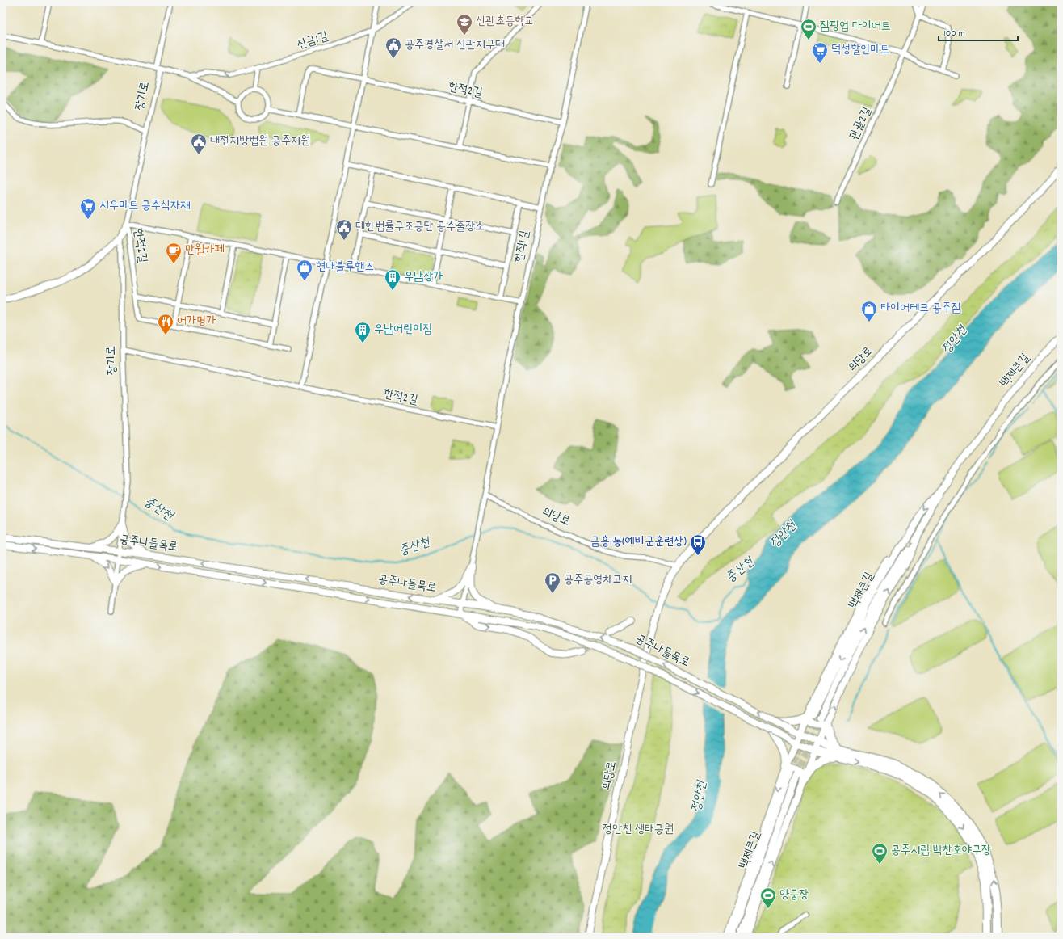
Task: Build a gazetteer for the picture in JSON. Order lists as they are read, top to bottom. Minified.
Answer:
{"streets":{"main road":["장기로","의당로","백제큰길","공주나들목로"],"street":["신금1길","한적2길","관골2길","한적1길"]},"crossings":[["신금1길","장기로"],["한적2길","장기로"],["한적2길","한적1길"],["한적1길","의당로"],["한적1길","공주나들목로"],["백제큰길","공주나들목로"]],"water":["정안천","중산천"],"parks":["정안천 생태공원"],"places":{"school or university":["신관초등학교"],"sports":["점핑업 다이어트","공주시립 박찬호야구장","양궁장"],"public building":["공주경찰서 신관지구대","대전지방법원 공주지원","대한법률구조공단 공주출장소"],"supermarket":["덕성할인마트","서우마트 공주식자재"],"cafe":["만월카페"],"shop":["현대블루핸즈","타이어테크 공주점"],"building":["우남상가","우남어린이집"],"restaurant":["어가명가"],"bus stop":["금흥1동(예비군훈련장)"],"parking":["공주공영차고지"]},"scale_bar":"100 m"}
